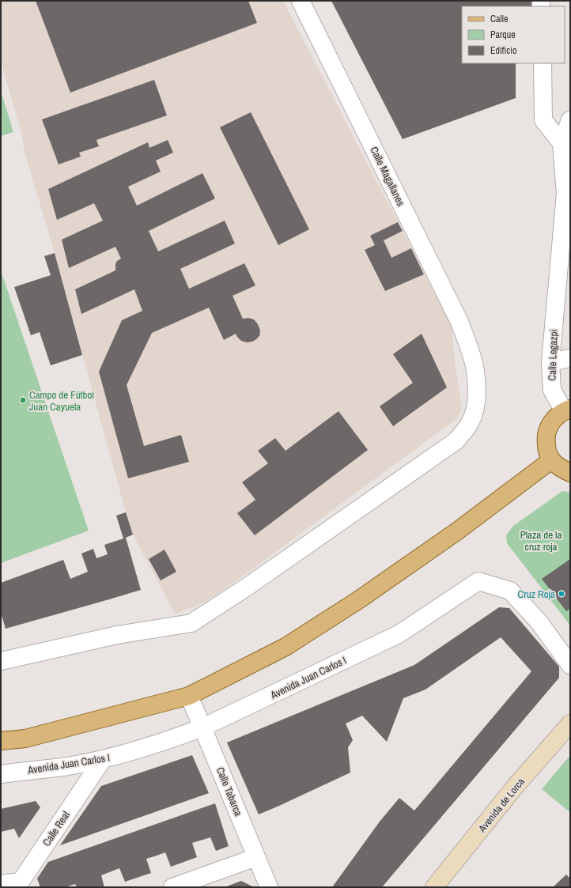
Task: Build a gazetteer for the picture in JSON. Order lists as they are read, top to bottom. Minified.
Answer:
{"streets":{"street":["Calle Magallanes","Calle Legazpi","Avenida Juan Carlos I","Calle Tabarca","Avenida de Lorca","Calle Real"]},"crossings":[["Avenida Juan Carlos I","Calle Tabarca"],["Avenida Juan Carlos I","Calle Real"]],"parks":["Plaza de la cruz roja"],"places":["Campo de Fútbol Juan Cayuela","Cruz Roja"],"legend":["Calle","Parque","Edificio"]}
